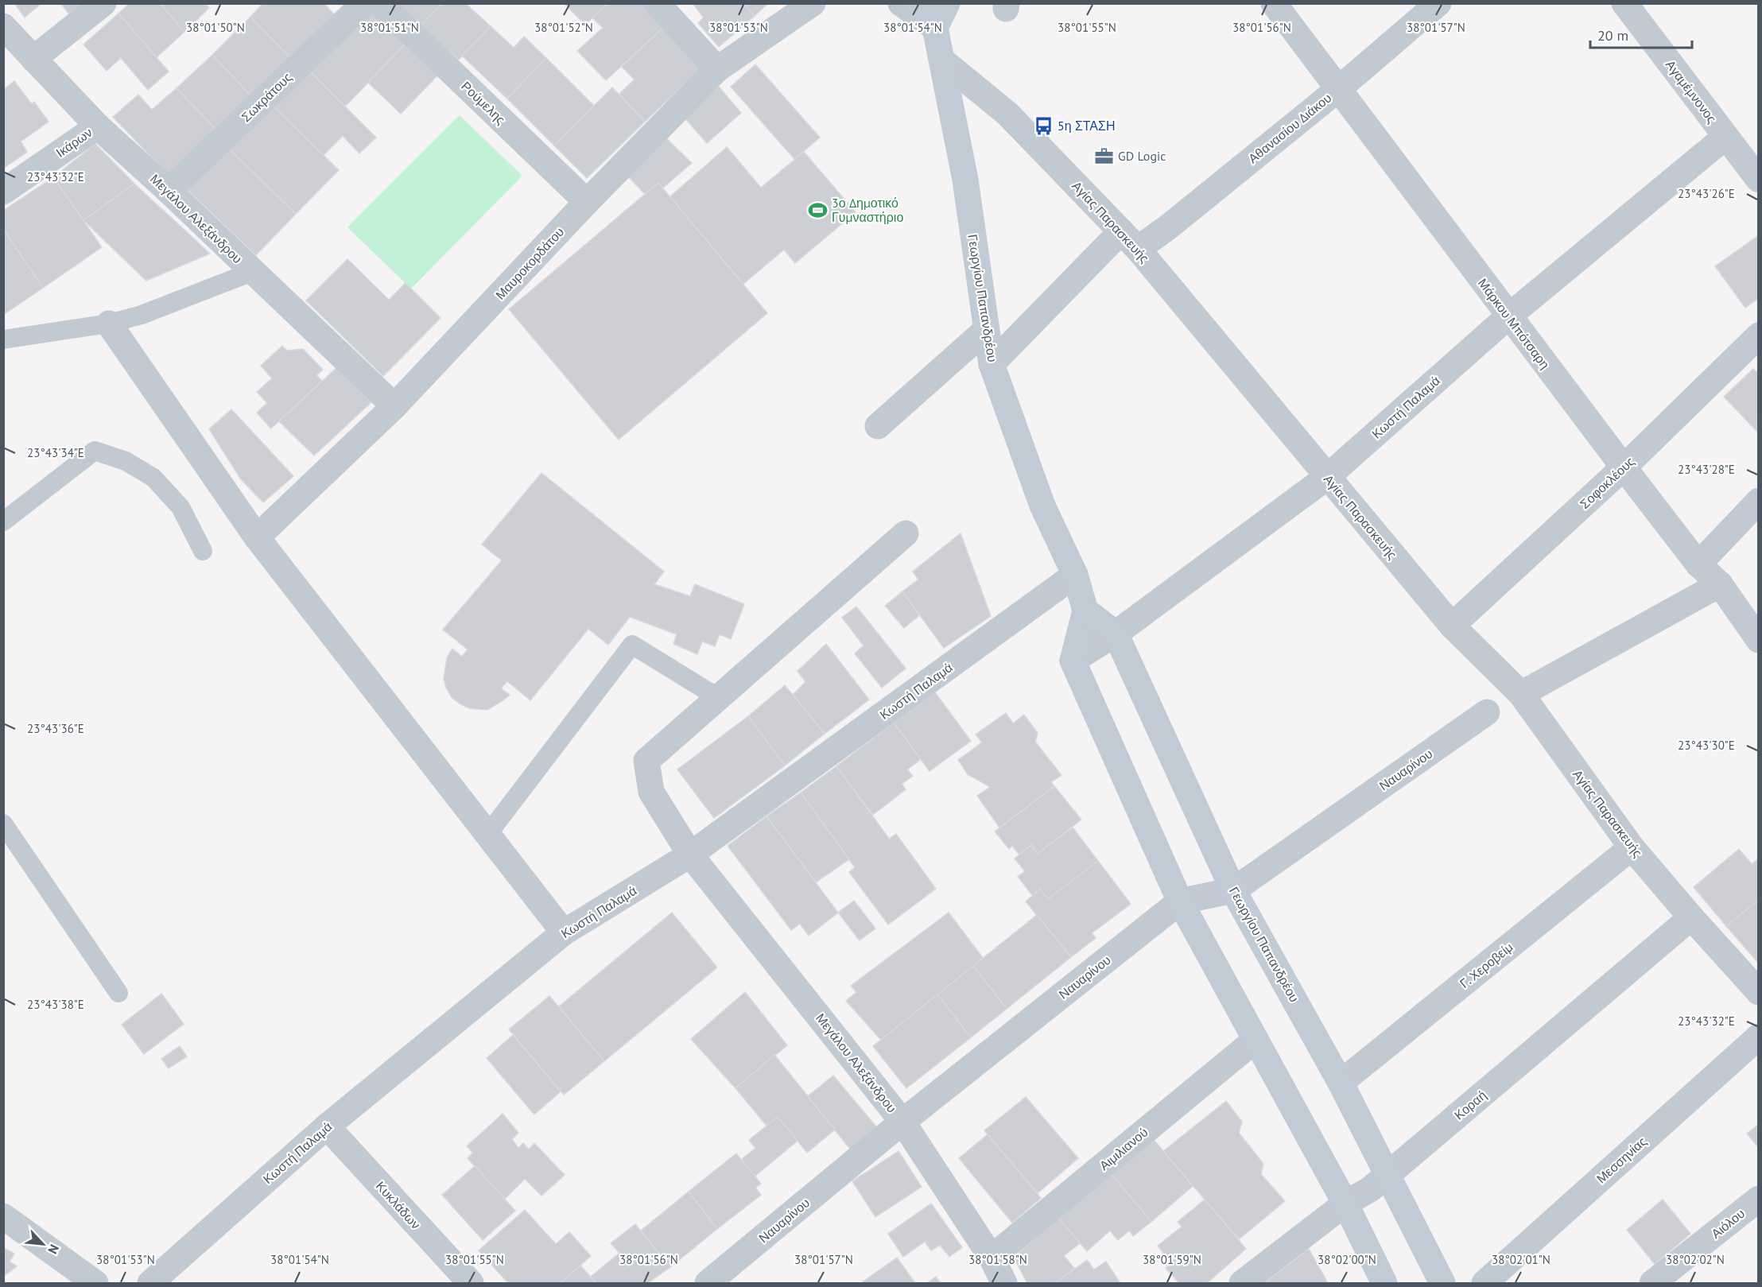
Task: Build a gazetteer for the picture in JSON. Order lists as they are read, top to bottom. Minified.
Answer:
{"streets":{"street":["Αγαμέμνονος","Σωκράτους","Ρούμελης","Αθανασίου Διάκου","Ικάρων","Μεγάλου Αλεξάνδρου","Αγίας Παρασκευής","Μαυροκορδάτου","Γεωργίου Παπανδρέου","Μάρκου Μπότσαρη","Κωστή Παλαμά","Σοφοκλέους","Ναυαρίνου","Γ. Χεροβείμ","Κοραή","Αιμιλιανού","Μεσσηνίας","Κυκλάδων","Αιόλου"]},"crossings":[["Αγαμέμνονος","Κωστή Παλαμά"],["Σωκράτους","Μεγάλου Αλεξάνδρου"],["Ρούμελης","Μαυροκορδάτου"],["Αθανασίου Διάκου","Αγίας Παρασκευής"],["Αθανασίου Διάκου","Γεωργίου Παπανδρέου"],["Αθανασίου Διάκου","Μάρκου Μπότσαρη"],["Ικάρων","Μεγάλου Αλεξάνδρου"],["Μεγάλου Αλεξάνδρου","Μαυροκορδάτου"],["Μεγάλου Αλεξάνδρου","Κωστή Παλαμά"],["Μεγάλου Αλεξάνδρου","Ναυαρίνου"],["Μεγάλου Αλεξάνδρου","Αιμιλιανού"],["Αγίας Παρασκευής","Γεωργίου Παπανδρέου"],["Αγίας Παρασκευής","Κωστή Παλαμά"],["Αγίας Παρασκευής","Σοφοκλέους"],["Αγίας Παρασκευής","Γ. Χεροβείμ"],["Αγίας Παρασκευής","Κοραή"],["Γεωργίου Παπανδρέου","Κωστή Παλαμά"],["Γεωργίου Παπανδρέου","Ναυαρίνου"],["Γεωργίου Παπανδρέου","Γ. Χεροβείμ"],["Γεωργίου Παπανδρέου","Κοραή"],["Μάρκου Μπότσαρη","Κωστή Παλαμά"],["Μάρκου Μπότσαρη","Σοφοκλέους"],["Κωστή Παλαμά","Κυκλάδων"]],"places":{"bus stop":["5η ΣΤΑΣΗ"],"office":["GD Logic"],"sports":["3ο Δημοτικό Γυμναστήριο"]},"scale_bar":"20 m","north":"bottom right","coordinates":["38°01'50\"N","38°01'51\"N","38°01'52\"N","38°01'53\"N","38°01'54\"N","38°01'55\"N","38°01'56\"N","38°01'57\"N","23°43'32\"E","23°43'26\"E","23°43'34\"E","23°43'28\"E","23°43'36\"E","23°43'30\"E","23°43'38\"E","38°01'58\"N","38°01'59\"N","38°02'00\"N","38°02'01\"N","38°02'02\"N"]}
